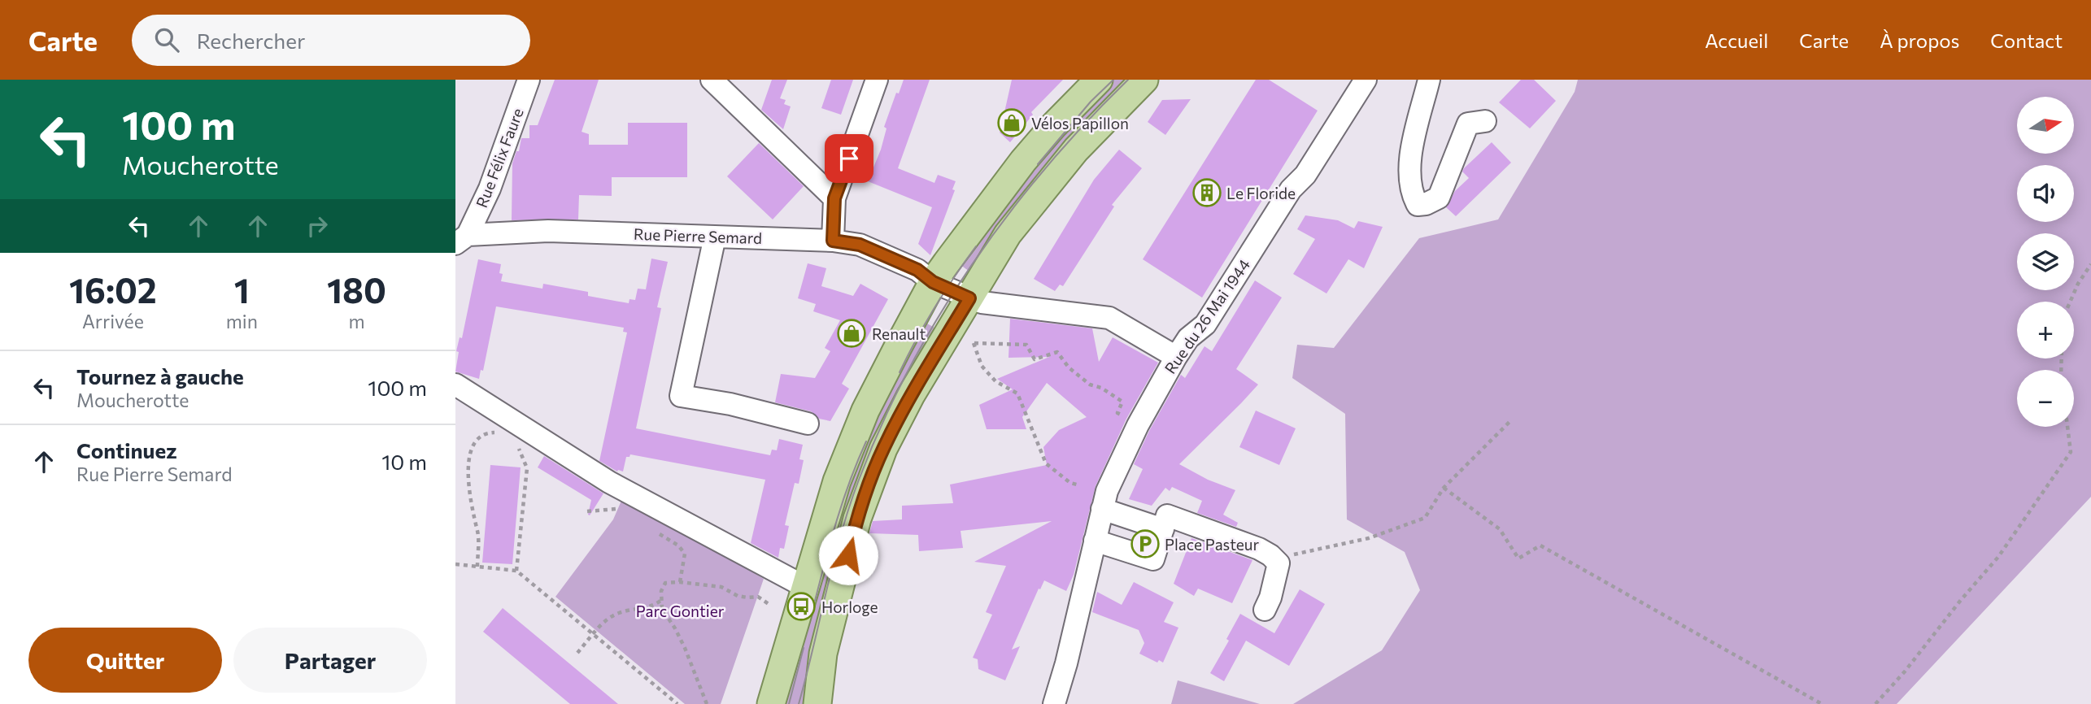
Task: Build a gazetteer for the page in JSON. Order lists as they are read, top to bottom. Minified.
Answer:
{"streets":{"street":["Rue Félix Faure","Rue Pierre Semard","Rue du 26 Mai 1944"]},"crossings":[["Rue Félix Faure","Rue Pierre Semard"],["Rue Pierre Semard","Rue du 26 Mai 1944"]],"parks":["Parc Gontier"],"places":{"shop":["Vélos Papillon","Renault"],"building":["Le Floride"],"parking":["Place Pasteur"],"bus stop":["Horloge"]},"north":"right","page":{"header":"Carte","search":"Rechercher","nav":["Accueil","Carte","À propos","Contact"],"turn":["100 m","Moucherotte"],"map_buttons":["+","−"],"eta":["16:02","Arrivée","1","min","180","m"],"list":[{"name":"Tournez à gauche","note":"Moucherotte","value":"100 m"},{"name":"Continuez","note":"Rue Pierre Semard","value":"10 m"}],"buttons":["Quitter","Partager"]}}
